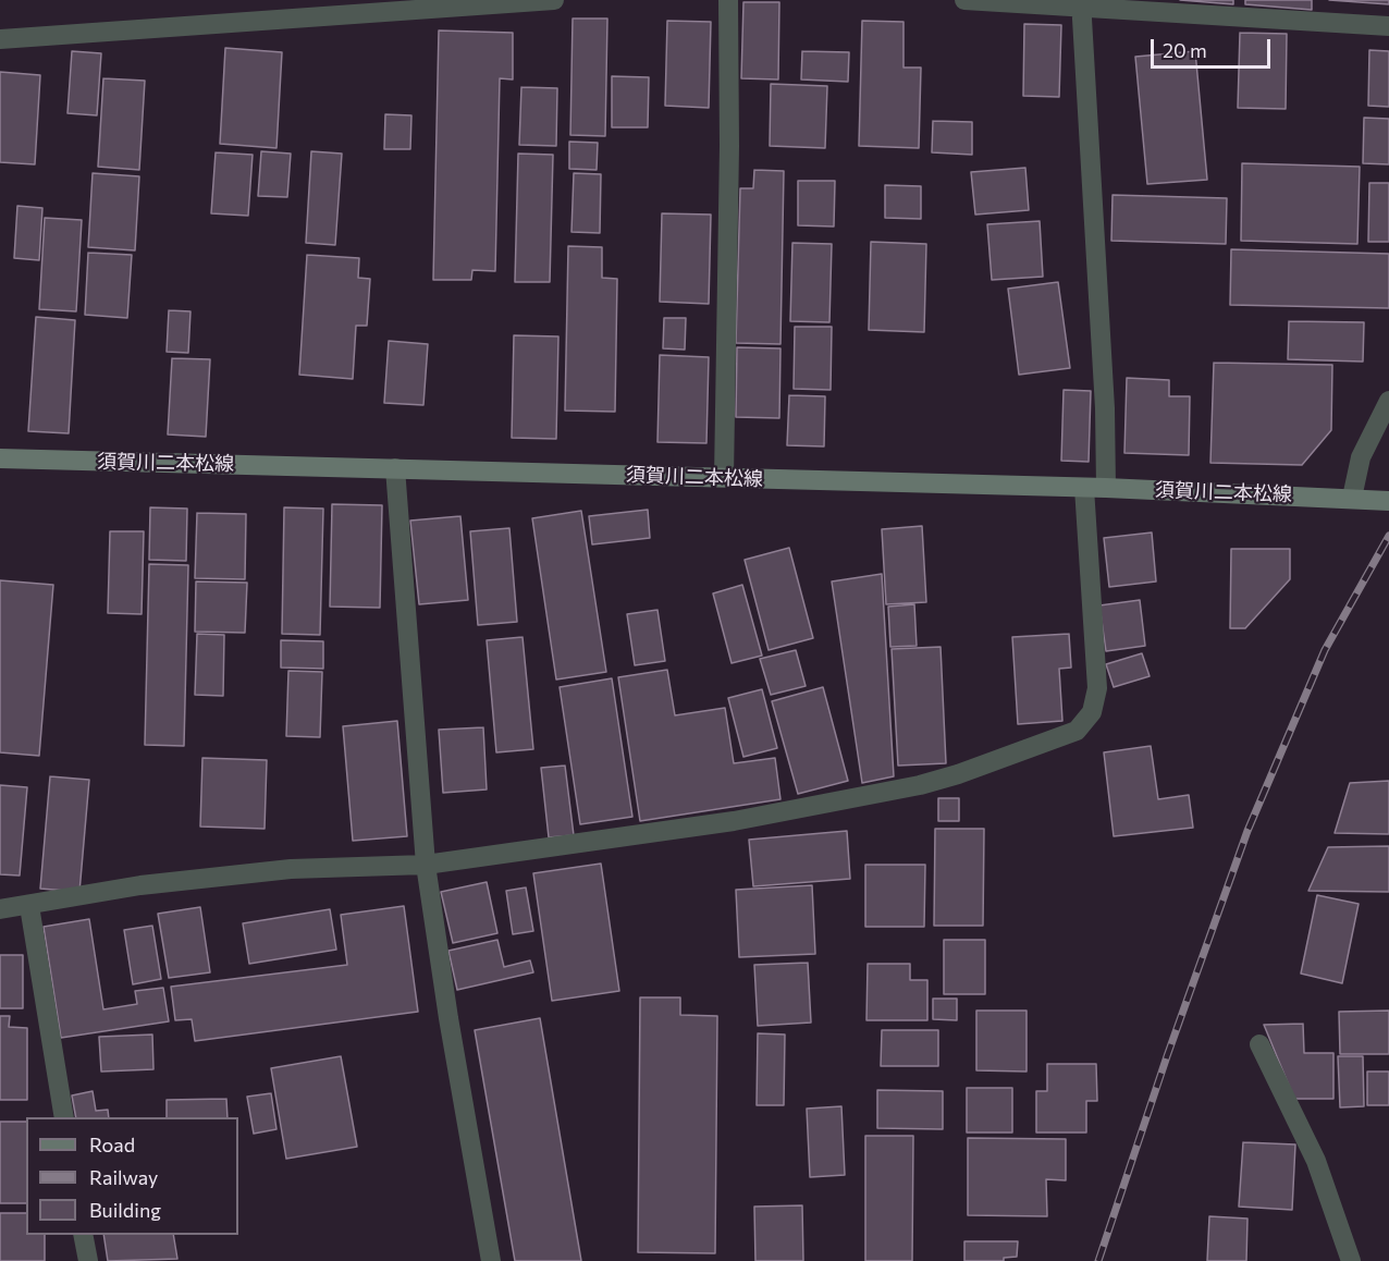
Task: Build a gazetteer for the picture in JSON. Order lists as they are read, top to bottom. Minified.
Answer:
{"streets":{"main road":["須賀川二本松線"]},"legend":["Road","Railway","Building"],"scale_bar":"20 m"}
